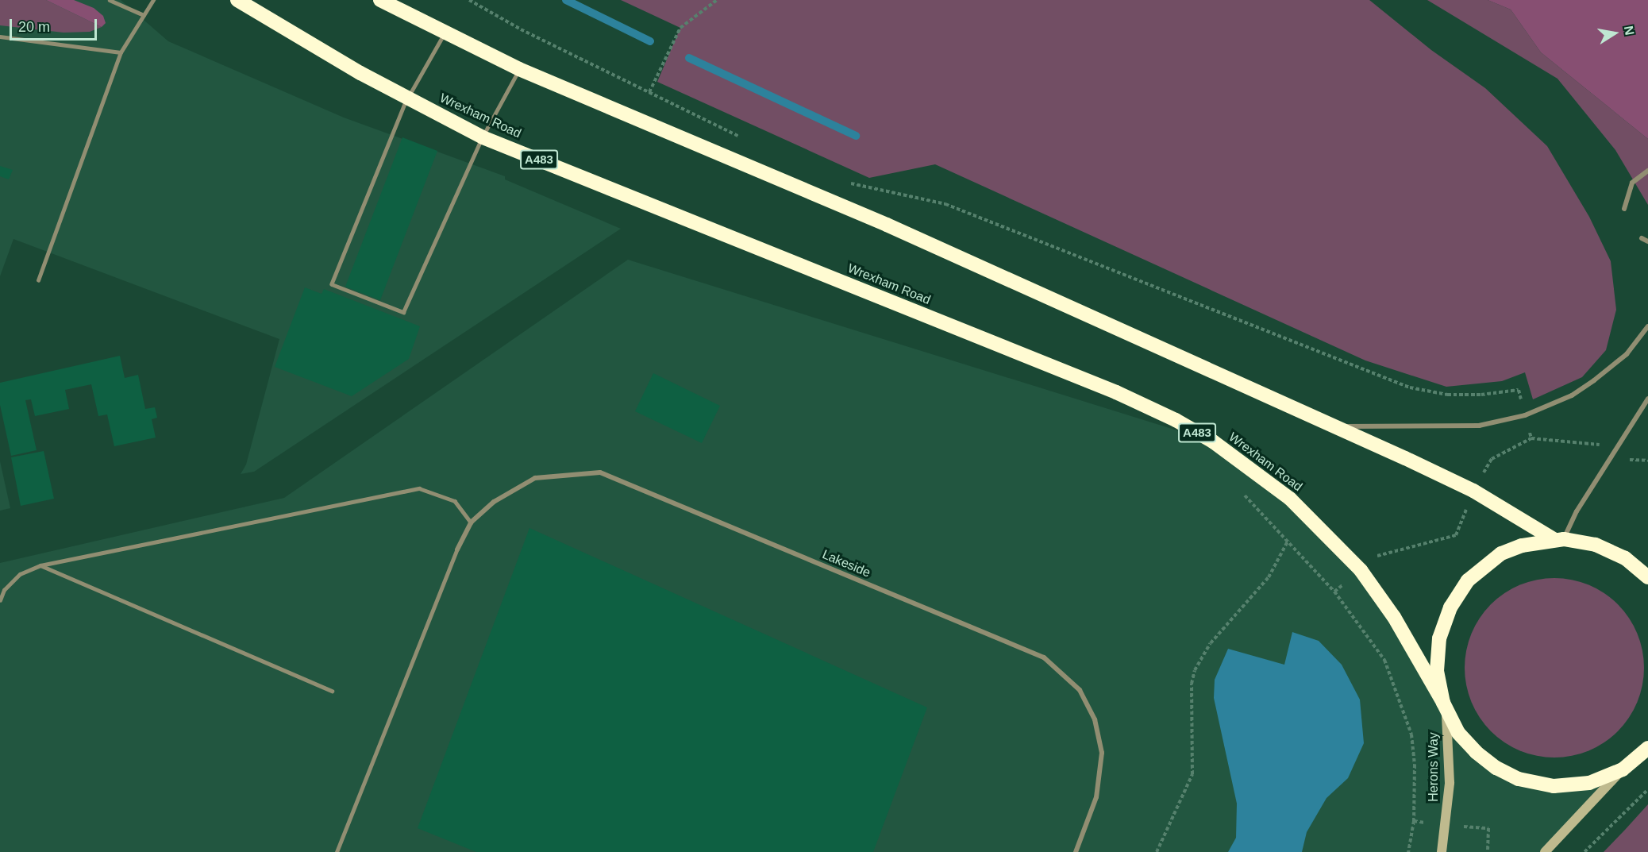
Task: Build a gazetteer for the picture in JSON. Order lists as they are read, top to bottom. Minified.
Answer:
{"streets":{"highway":["Wrexham Road","A483"],"street":["Lakeside","Herons Way"]},"crossings":[["Wrexham Road","Herons Way"]],"scale_bar":"20 m","north":"right"}
